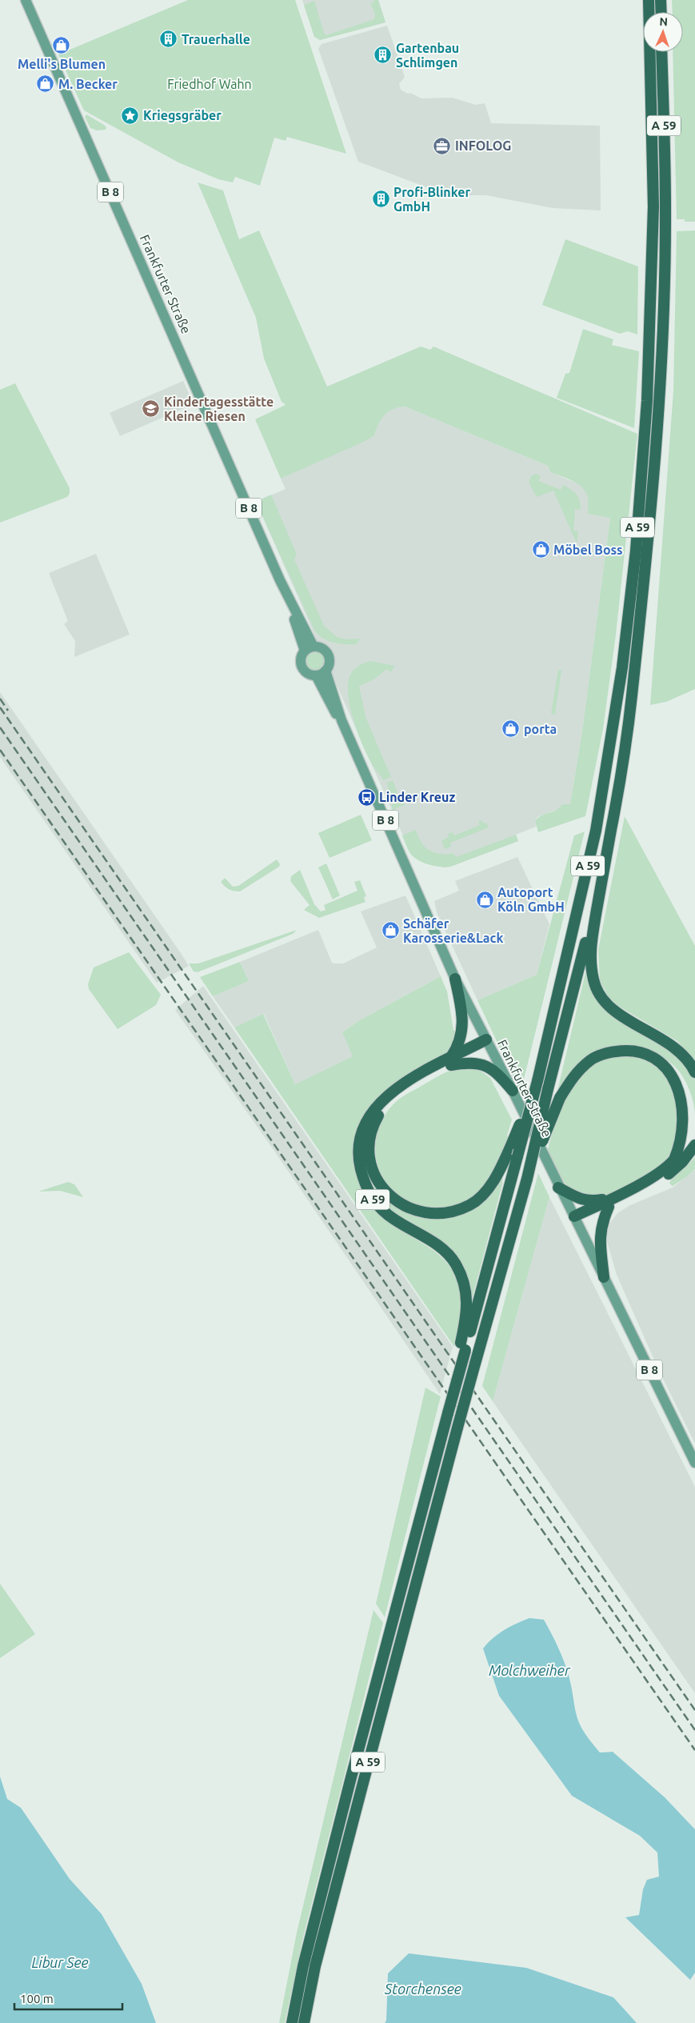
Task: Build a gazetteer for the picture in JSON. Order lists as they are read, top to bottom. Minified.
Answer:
{"streets":{"highway":["A 59"],"main road":["B 8","Frankfurter Straße"]},"crossings":[["B 8","Frankfurter Straße"]],"water":["Molchweiher","Libur See","Storchensee"],"parks":["Friedhof Wahn"],"places":{"building":["Trauerhalle","Gartenbau Schlimgen","Profi-Blinker GmbH"],"shop":["Melli's Blumen","M. Becker","Möbel Boss","porta","Autoport Köln GmbH","Schäfer Karosserie&Lack"],"place":["Kriegsgräber"],"office":["INFOLOG"],"school or university":["Kindertagesstätte Kleine Riesen"],"bus stop":["Linder Kreuz"]},"scale_bar":"100 m","north":"top"}
